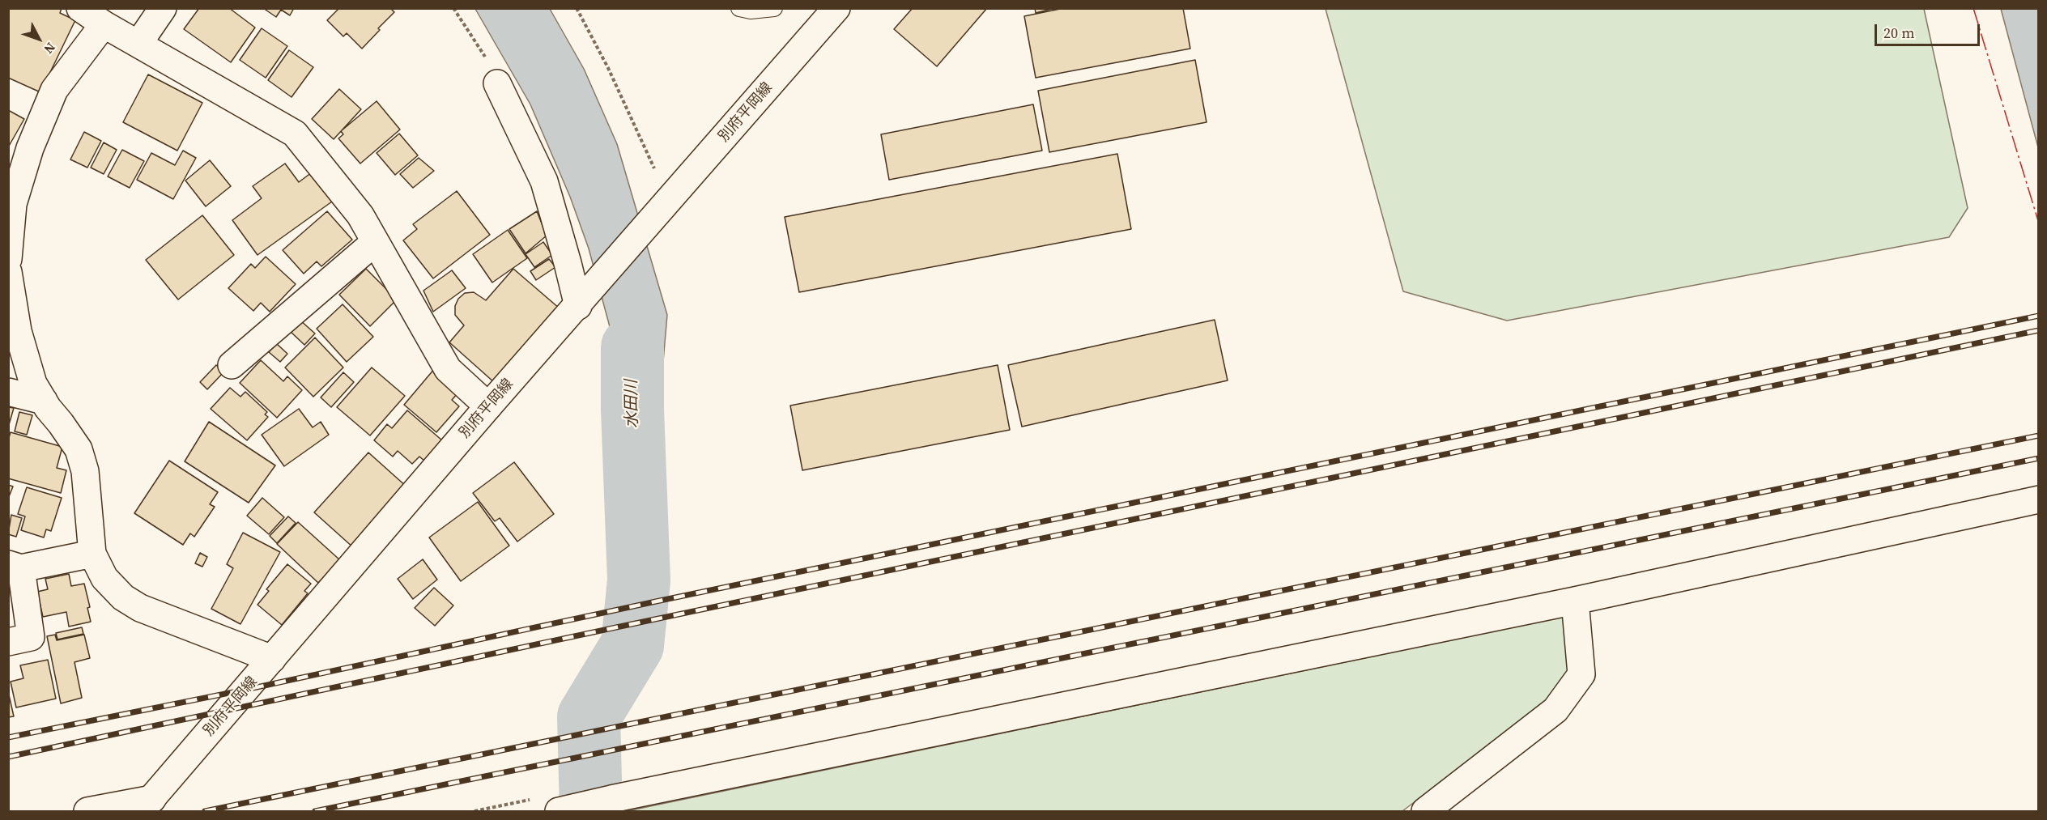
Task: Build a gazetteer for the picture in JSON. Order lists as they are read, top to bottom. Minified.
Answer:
{"streets":{"street":["別府平岡線"]},"water":["水田川"],"scale_bar":"20 m","north":"bottom right"}
